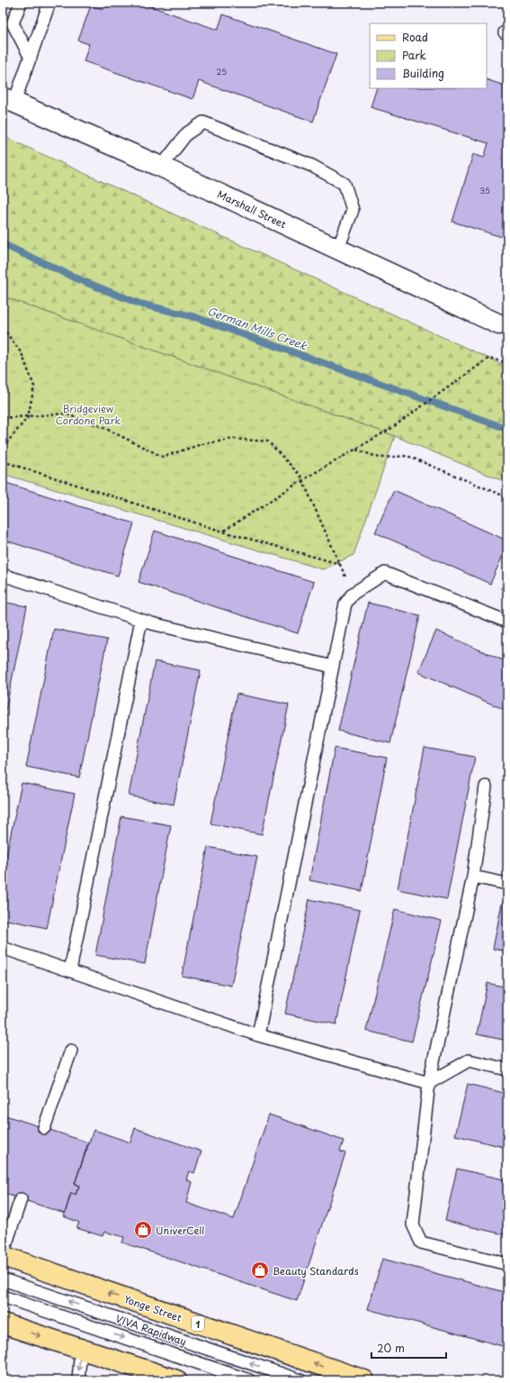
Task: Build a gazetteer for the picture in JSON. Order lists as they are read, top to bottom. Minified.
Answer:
{"streets":{"main road":["Yonge Street","1"],"street":["Marshall Street"],"lane":["VIVA Rapidway"]},"water":["German Mills Creek"],"parks":["Bridgeview Cordone Park"],"places":{"shop":["UniverCell","Beauty Standards"]},"house_numbers":["25","35"],"legend":["Road","Park","Building"],"scale_bar":"20 m"}
